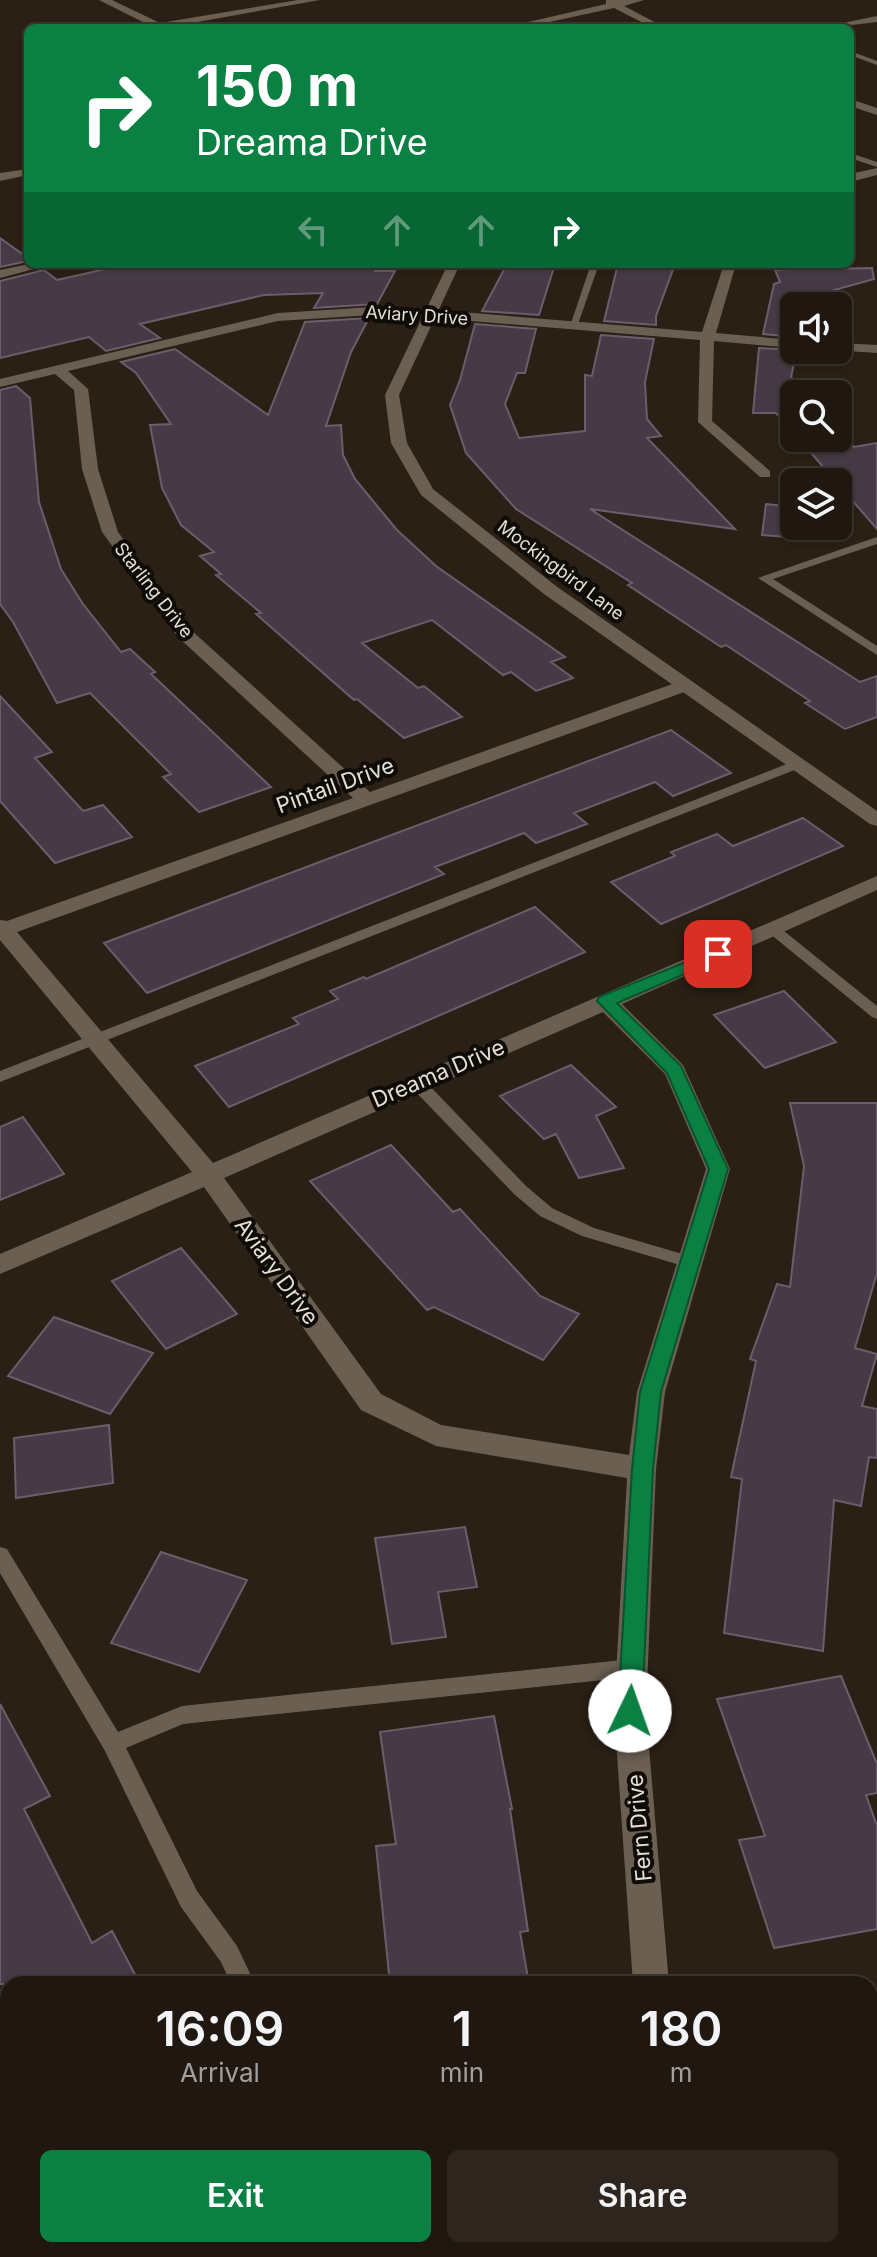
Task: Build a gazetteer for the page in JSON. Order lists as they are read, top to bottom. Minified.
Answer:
{"streets":{"street":["Aviary Drive","Mockingbird Lane","Starling Drive","Pintail Drive","Dreama Drive","Fern Drive"]},"crossings":[["Aviary Drive","Mockingbird Lane"],["Aviary Drive","Starling Drive"],["Aviary Drive","Pintail Drive"],["Aviary Drive","Dreama Drive"],["Aviary Drive","Fern Drive"],["Mockingbird Lane","Pintail Drive"],["Starling Drive","Pintail Drive"],["Dreama Drive","Fern Drive"]],"page":{"turn":["150 m","Dreama Drive"],"eta":["16:09","Arrival","1","min","180","m"],"buttons":["Exit","Share"]}}
